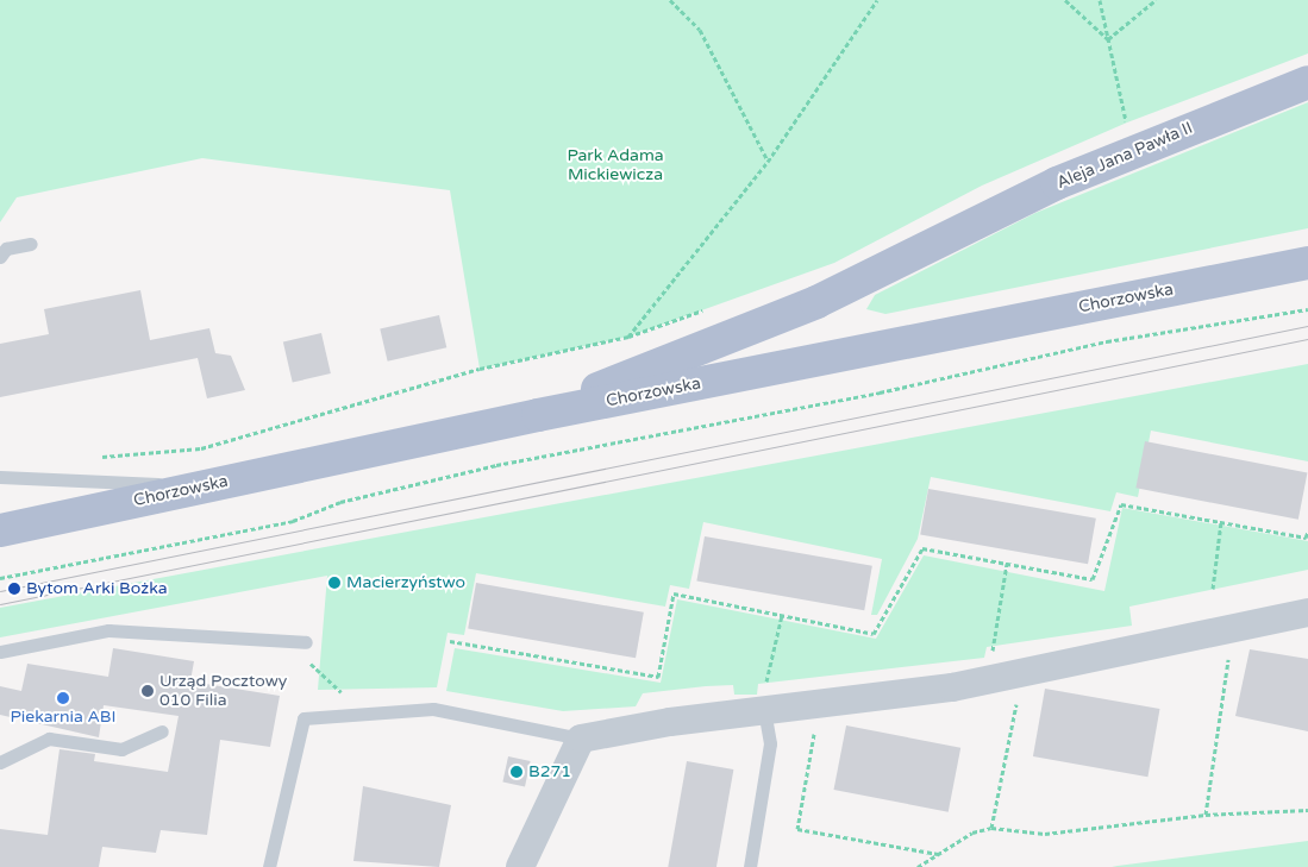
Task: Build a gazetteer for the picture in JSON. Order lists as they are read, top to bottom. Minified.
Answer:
{"streets":{"main road":["Aleja Jana Pawła II","Chorzowska"]},"crossings":[["Aleja Jana Pawła II","Chorzowska"]],"parks":["Park Adama Mickiewicza"],"places":["Macierzyństwo","Bytom Arki Bożka","Urząd Pocztowy 010 Filia","Piekarnia ABI","B271"]}
